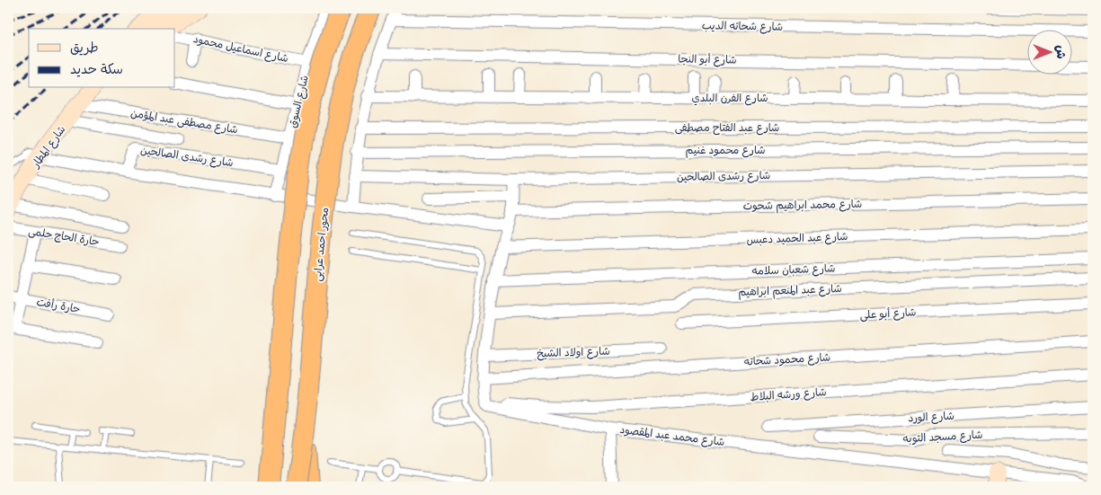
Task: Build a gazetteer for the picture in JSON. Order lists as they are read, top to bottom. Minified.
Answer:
{"streets":{"highway":["محور احمد عرابى"],"street":["شارع شحاته الديب","شارع اسماعيل محمود","شارع أبو النجا","شارع الفرن البلدي","شارع السوق","شارع مصطفى عبد المؤمن","شارع عبد الفتاح مصطفى","شارع المطار","شارع محمود غنيم","شارع رشدى الصالحين","شارع محمد ابراهيم شحوت","حارة الحاج حلمى","شارع عبد الحميد دعبس","شارع شعبان سلامه","شارع عبد المنعم ابراهيم","حارة رأفت","شارع أبو على","شارع اولاد الشيخ","شارع محمود شحاته","شارع ورشه البلاط","شارع الورد","شارع محمد عبد المقصود","شارع مسجد التوبه"]},"crossings":[["شارع اسماعيل محمود","شارع السوق"],["شارع السوق","شارع مصطفى عبد المؤمن"],["شارع السوق","شارع رشدى الصالحين"],["شارع مصطفى عبد المؤمن","شارع المطار"],["شارع ورشه البلاط","شارع محمد عبد المقصود"]],"legend":["طريق","سكة حديد"],"north":"right"}
